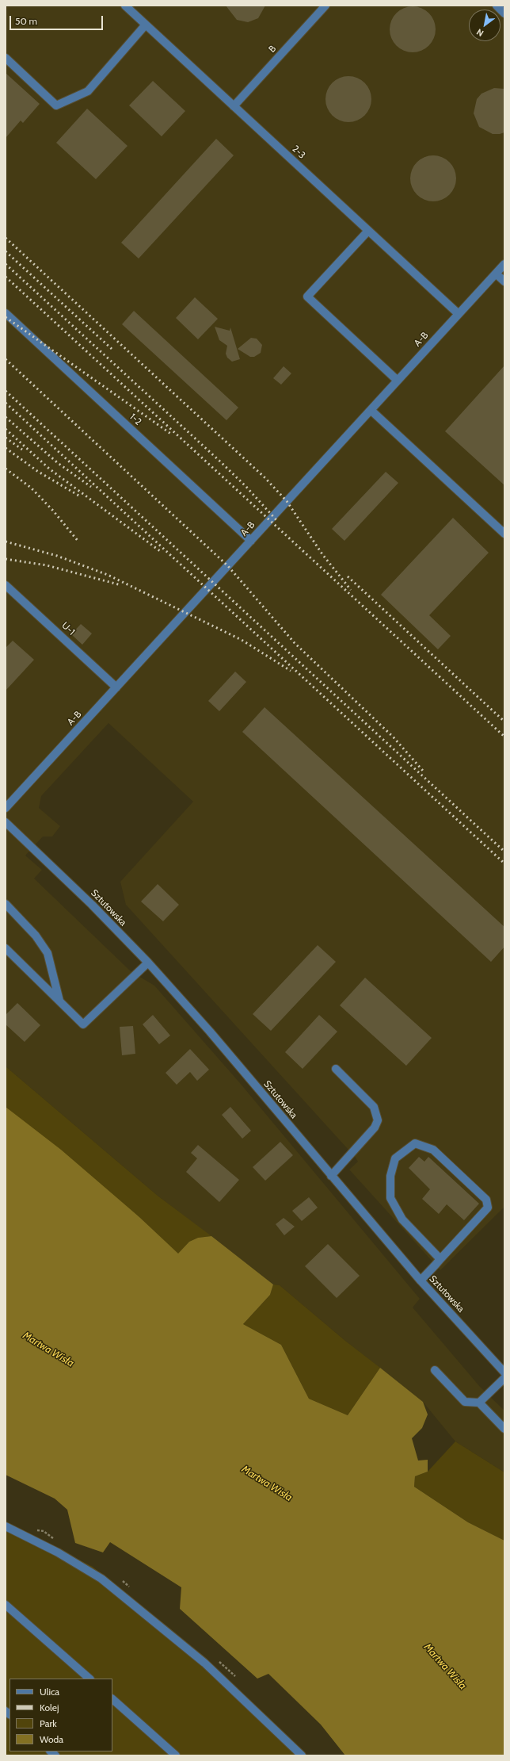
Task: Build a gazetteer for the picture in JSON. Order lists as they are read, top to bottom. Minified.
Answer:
{"streets":{"street":["B","2-3","A-B","1-2","U-1","Sztutowska"]},"crossings":[["B","2-3"],["2-3","A-B"],["A-B","1-2"],["A-B","U-1"]],"water":["Martwa Wisła"],"legend":["Ulica","Kolej","Park","Woda"],"scale_bar":"50 m","north":"bottom left"}
